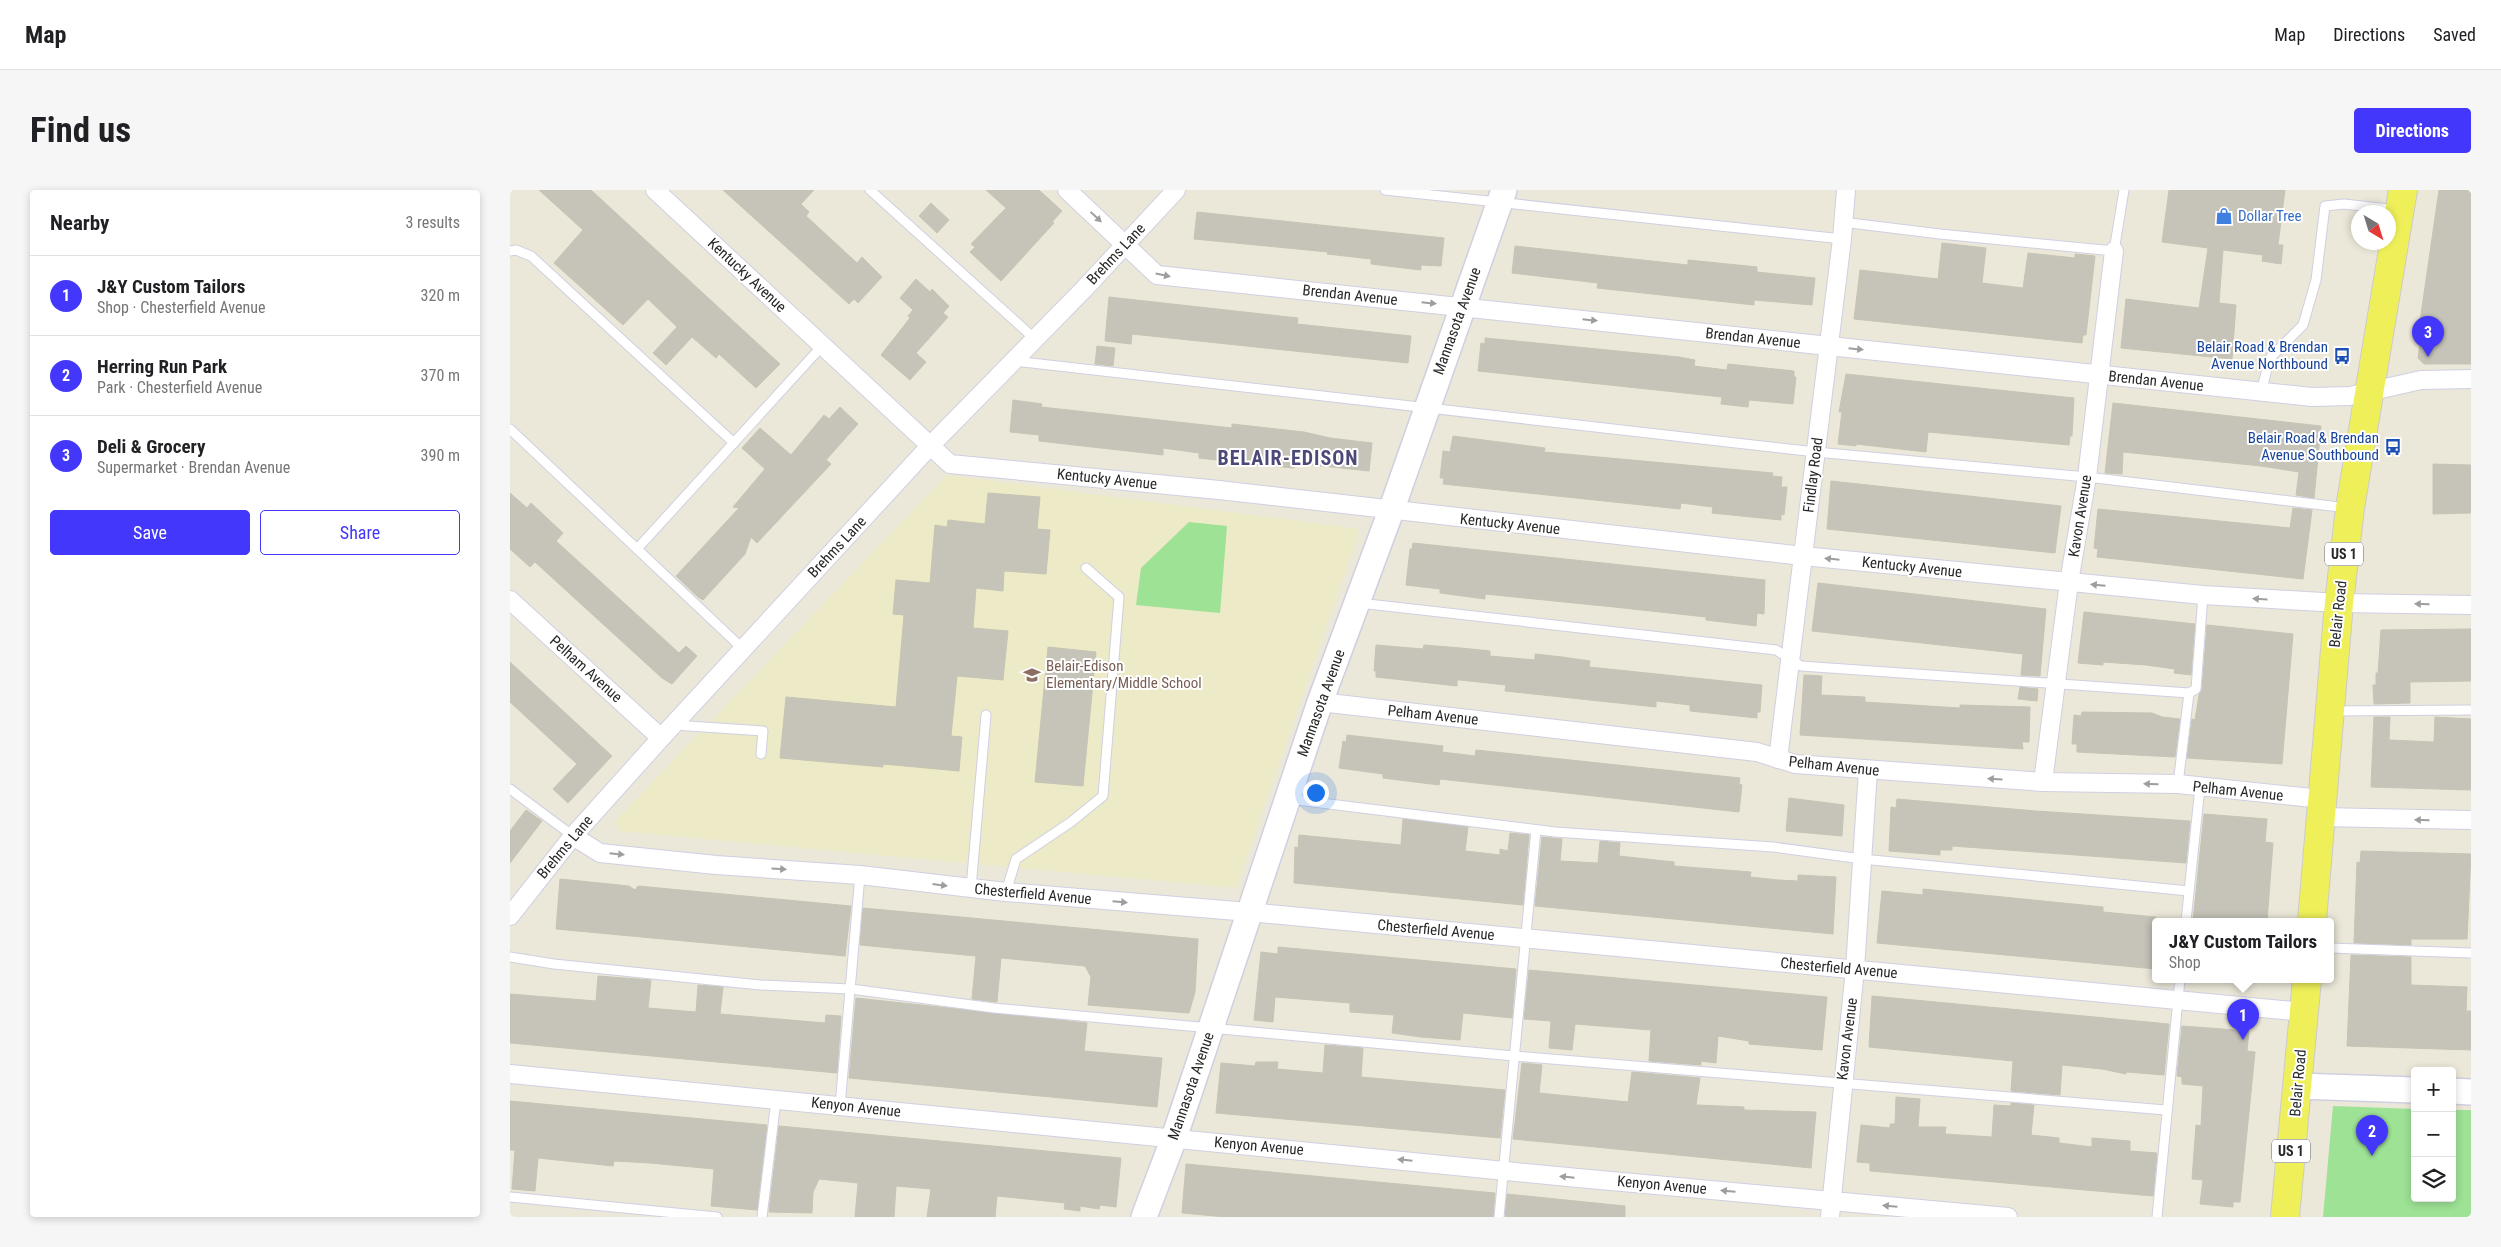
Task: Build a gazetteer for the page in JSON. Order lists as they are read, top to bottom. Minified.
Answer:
{"streets":{"main road":["US 1","Belair Road"],"street":["Brehms Lane","Kentucky Avenue","Brendan Avenue","Mannasota Avenue","Findlay Road","Kavon Avenue","Pelham Avenue","Chesterfield Avenue","Kenyon Avenue"]},"crossings":[["Brehms Lane","Kentucky Avenue"],["Brehms Lane","Brendan Avenue"],["Brehms Lane","Pelham Avenue"],["Brehms Lane","Chesterfield Avenue"],["Kentucky Avenue","Mannasota Avenue"],["Kentucky Avenue","Findlay Road"],["Kentucky Avenue","Kavon Avenue"],["Kentucky Avenue","Belair Road"],["Brendan Avenue","Mannasota Avenue"],["Brendan Avenue","Findlay Road"],["Brendan Avenue","Kavon Avenue"],["Brendan Avenue","Belair Road"],["Mannasota Avenue","Pelham Avenue"],["Mannasota Avenue","Chesterfield Avenue"],["Mannasota Avenue","Kenyon Avenue"],["Findlay Road","Pelham Avenue"],["Kavon Avenue","Pelham Avenue"],["Kavon Avenue","Chesterfield Avenue"],["Kavon Avenue","Kenyon Avenue"],["Belair Road","Pelham Avenue"],["Belair Road","Chesterfield Avenue"]],"one_way":["Brendan Avenue","Chesterfield Avenue","Kenyon Avenue"],"districts":["BELAIR-EDISON"],"places":{"shop":["Dollar Tree"],"bus stop":["Belair Road & Brendan Avenue Northbound","Belair Road & Brendan Avenue Southbound"],"school or university":["Belair-Edison Elementary/Middle School"]},"north":"bottom right","page":{"header":"Map","nav":["Map","Directions","Saved"],"buttons":["Directions",["Save","Share"]],"title":"Find us","heading":["Nearby","3 results"],"list":[{"mark":"1","name":"J&Y Custom Tailors","note":"Shop · Chesterfield Avenue","value":"320 m"},{"mark":"2","name":"Herring Run Park","note":"Park · Chesterfield Avenue","value":"370 m"},{"mark":"3","name":"Deli & Grocery","note":"Supermarket · Brendan Avenue","value":"390 m"}],"pins":["3","1","2"],"popup":["J&Y Custom Tailors","Shop"],"map_buttons":["+","−"]}}
